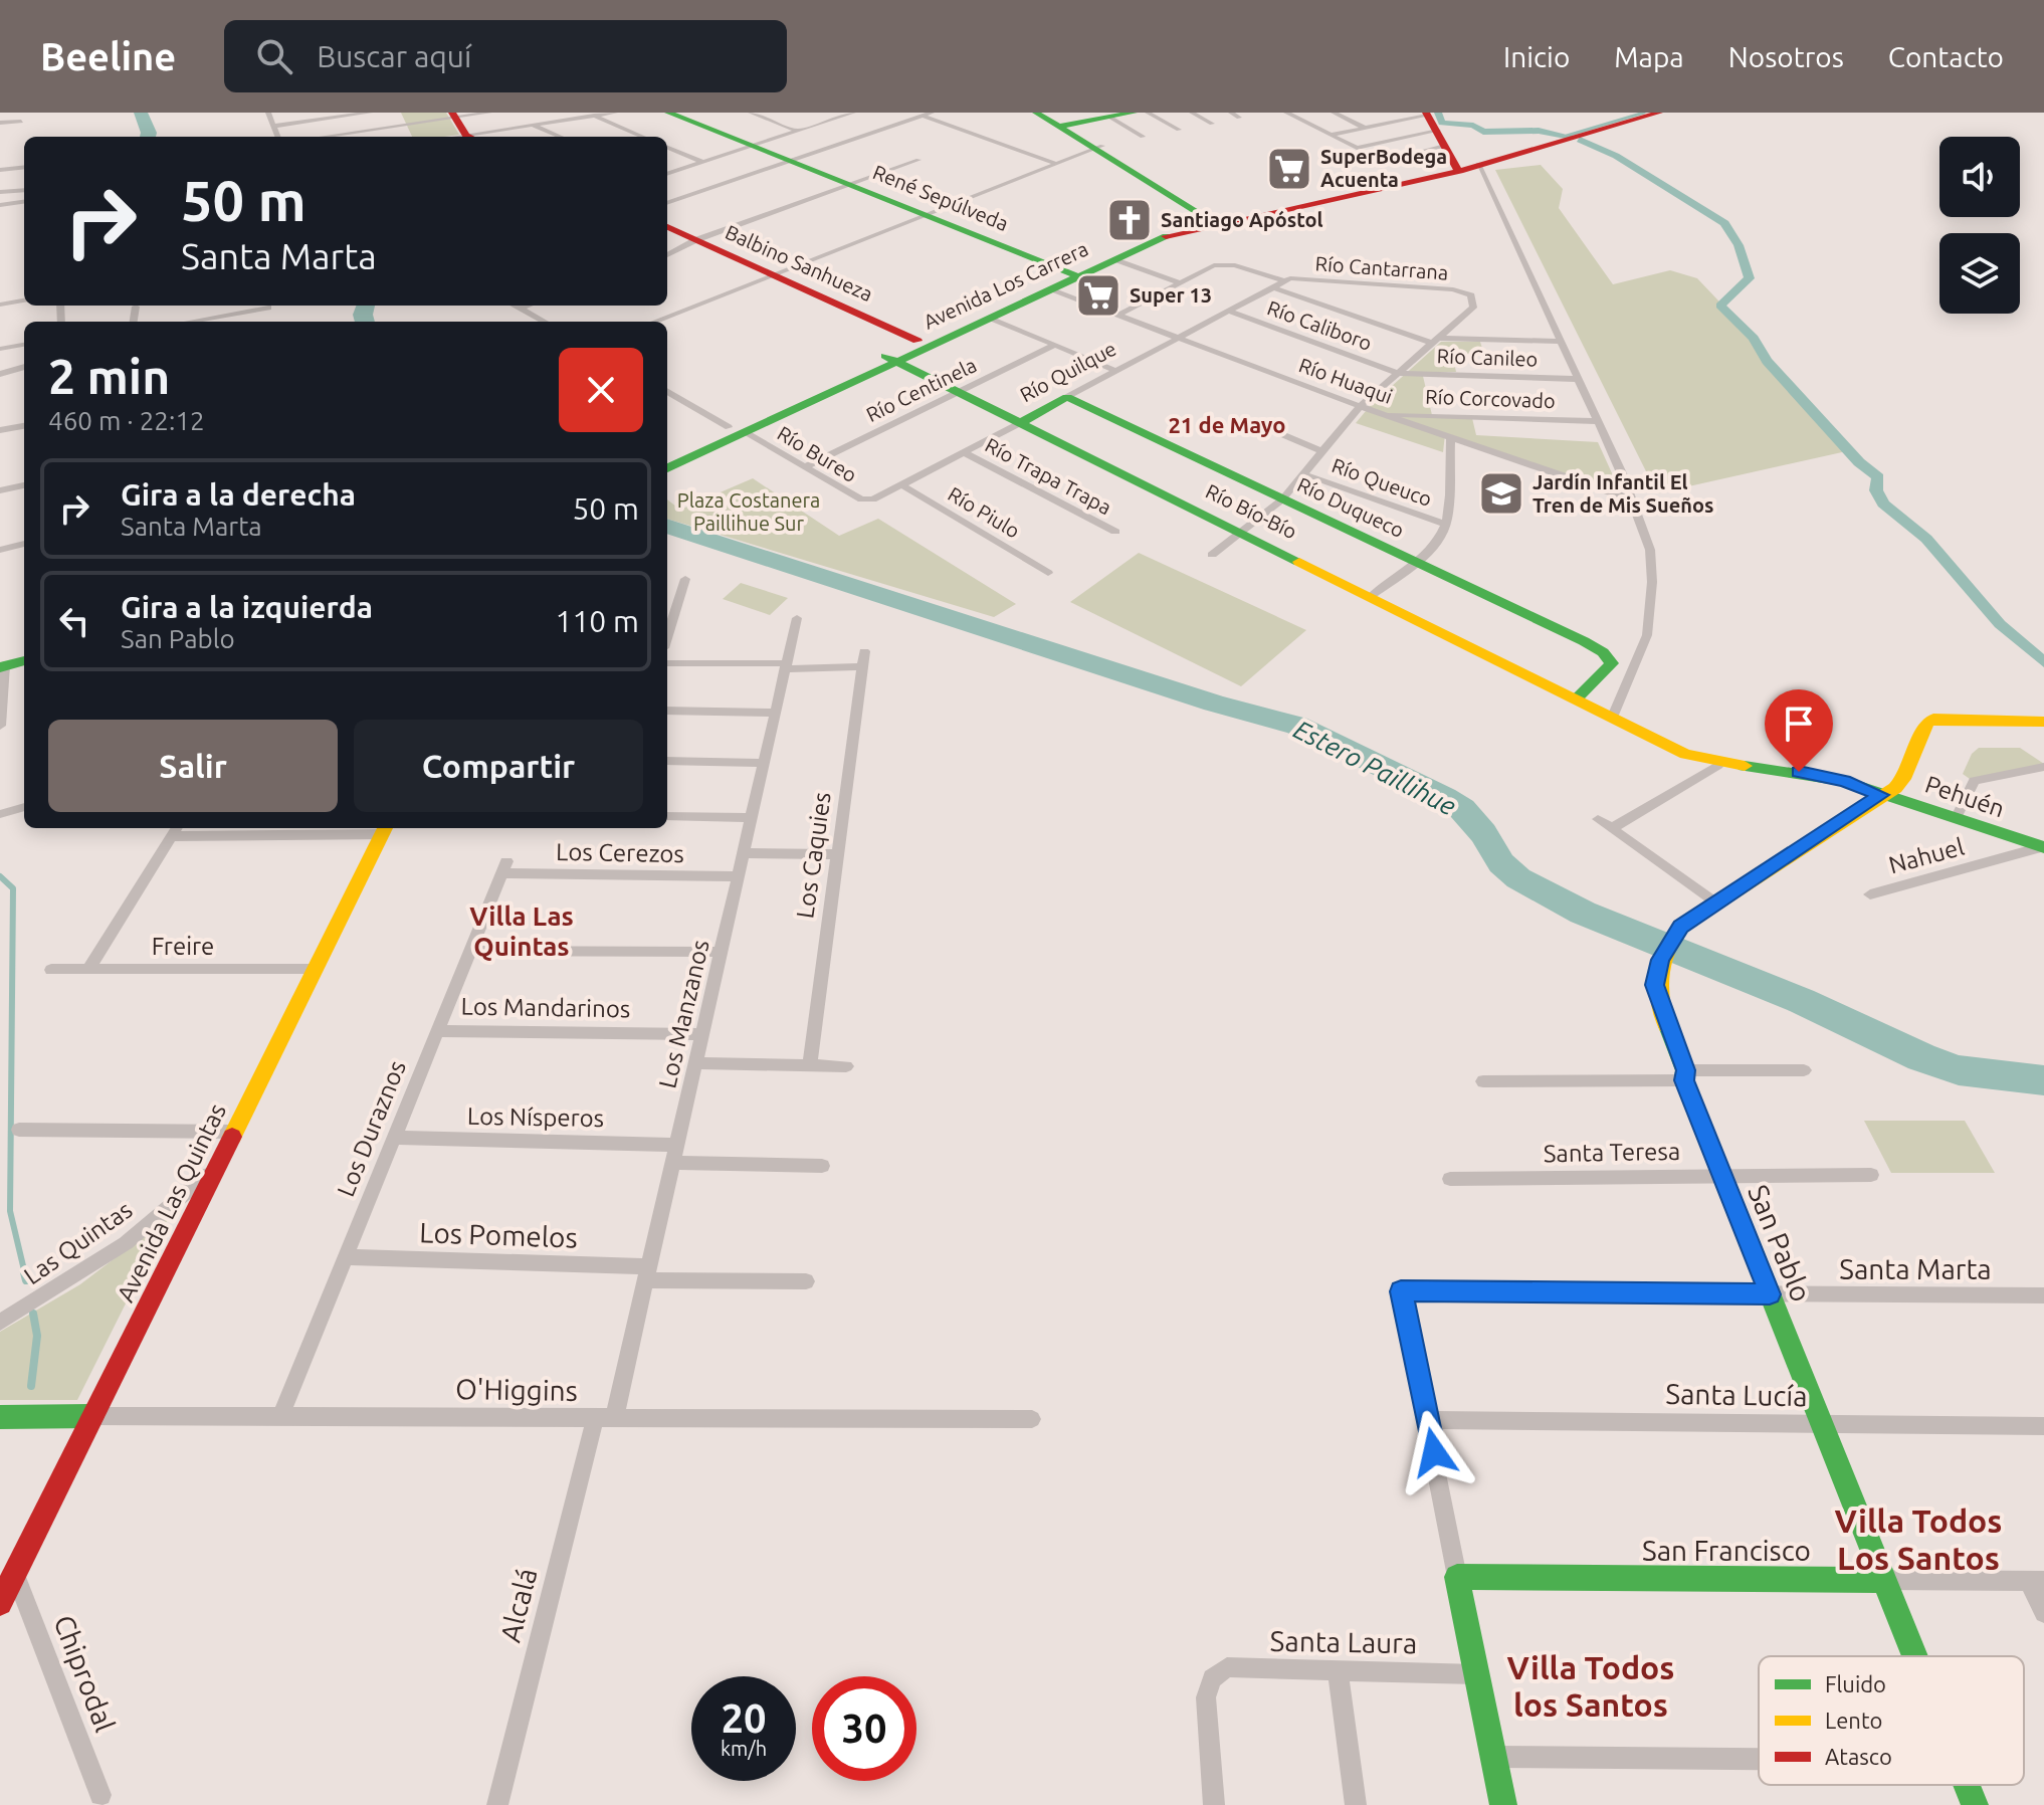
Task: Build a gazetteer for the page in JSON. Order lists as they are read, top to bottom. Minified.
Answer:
{"streets":{"street":["René Sepúlveda","Balbino Sanhueza","Río Cantarrana","Avenida Los Carrera","Río Caliboro","Río Canileo","Río Quilque","Río Huaqui","Río Centinela","Río Corcovado","Río Bureo","Río Trapa Trapa","Río Queuco","Río Duqueco","Río Bío-Bío","Río Piulo","Pehuén","Los Cerezos","Los Caquies","Nahuel","Freire","Los Mandarinos","Los Manzanos","Los Nísperos","Los Duraznos","Santa Teresa","Avenida Las Quintas","Los Pomelos","Las Quintas","San Pablo","Santa Marta","O'Higgins","Santa Lucía","San Francisco","Alcalá","Santa Laura","Chiprodal"]},"crossings":[["René Sepúlveda","Avenida Los Carrera"],["Balbino Sanhueza","Avenida Los Carrera"],["Río Cantarrana","Río Quilque"],["Avenida Los Carrera","Río Huaqui"],["Avenida Los Carrera","Río Bureo"],["Avenida Los Carrera","Río Bío-Bío"],["Río Caliboro","Río Canileo"],["Río Caliboro","Río Quilque"],["Río Quilque","Río Huaqui"],["Río Quilque","Río Bureo"],["Río Quilque","Río Trapa Trapa"],["Río Quilque","Río Duqueco"],["Río Quilque","Río Bío-Bío"],["Río Quilque","Río Piulo"],["Río Huaqui","Río Corcovado"],["Río Centinela","Río Bureo"],["Río Centinela","Río Bío-Bío"],["Río Duqueco","Río Bío-Bío"],["Río Bío-Bío","Pehuén"],["Pehuén","Nahuel"],["Pehuén","San Pablo"],["Los Cerezos","Los Manzanos"],["Los Cerezos","Los Duraznos"],["Freire","Avenida Las Quintas"],["Los Mandarinos","Los Manzanos"],["Los Mandarinos","Los Duraznos"],["Los Manzanos","Los Nísperos"],["Los Manzanos","Los Pomelos"],["Los Manzanos","O'Higgins"],["Los Manzanos","Alcalá"],["Los Nísperos","Los Duraznos"],["Los Duraznos","Los Pomelos"],["Los Duraznos","O'Higgins"],["Santa Teresa","San Pablo"],["Avenida Las Quintas","Las Quintas"],["Avenida Las Quintas","O'Higgins"],["Avenida Las Quintas","Chiprodal"],["San Pablo","Santa Marta"],["San Pablo","Santa Lucía"],["San Pablo","San Francisco"],["Santa Marta","Santa Lucía"],["O'Higgins","Alcalá"]],"districts":["21 de Mayo","Villa Las Quintas","Villa Todos Los Santos","Villa Todos los Santos"],"water":["Estero Paillihue"],"parks":["Plaza Costanera Paillihue Sur"],"places":{"supermarket":["SuperBodega Acuenta","Super 13"],"church":["Santiago Apóstol"],"school or university":["Jardín Infantil El Tren de Mis Sueños"]},"legend":["Fluido","Lento","Atasco"],"page":{"header":"Beeline","search":"Buscar aquí","nav":["Inicio","Mapa","Nosotros","Contacto"],"turn":["50 m","Santa Marta"],"heading":["2 min","460 m · 22:12"],"list":[{"name":"Gira a la derecha","note":"Santa Marta","value":"50 m"},{"name":"Gira a la izquierda","note":"San Pablo","value":"110 m"}],"buttons":["Salir","Compartir"],"speed":"20 km/h","limit":"30"}}
